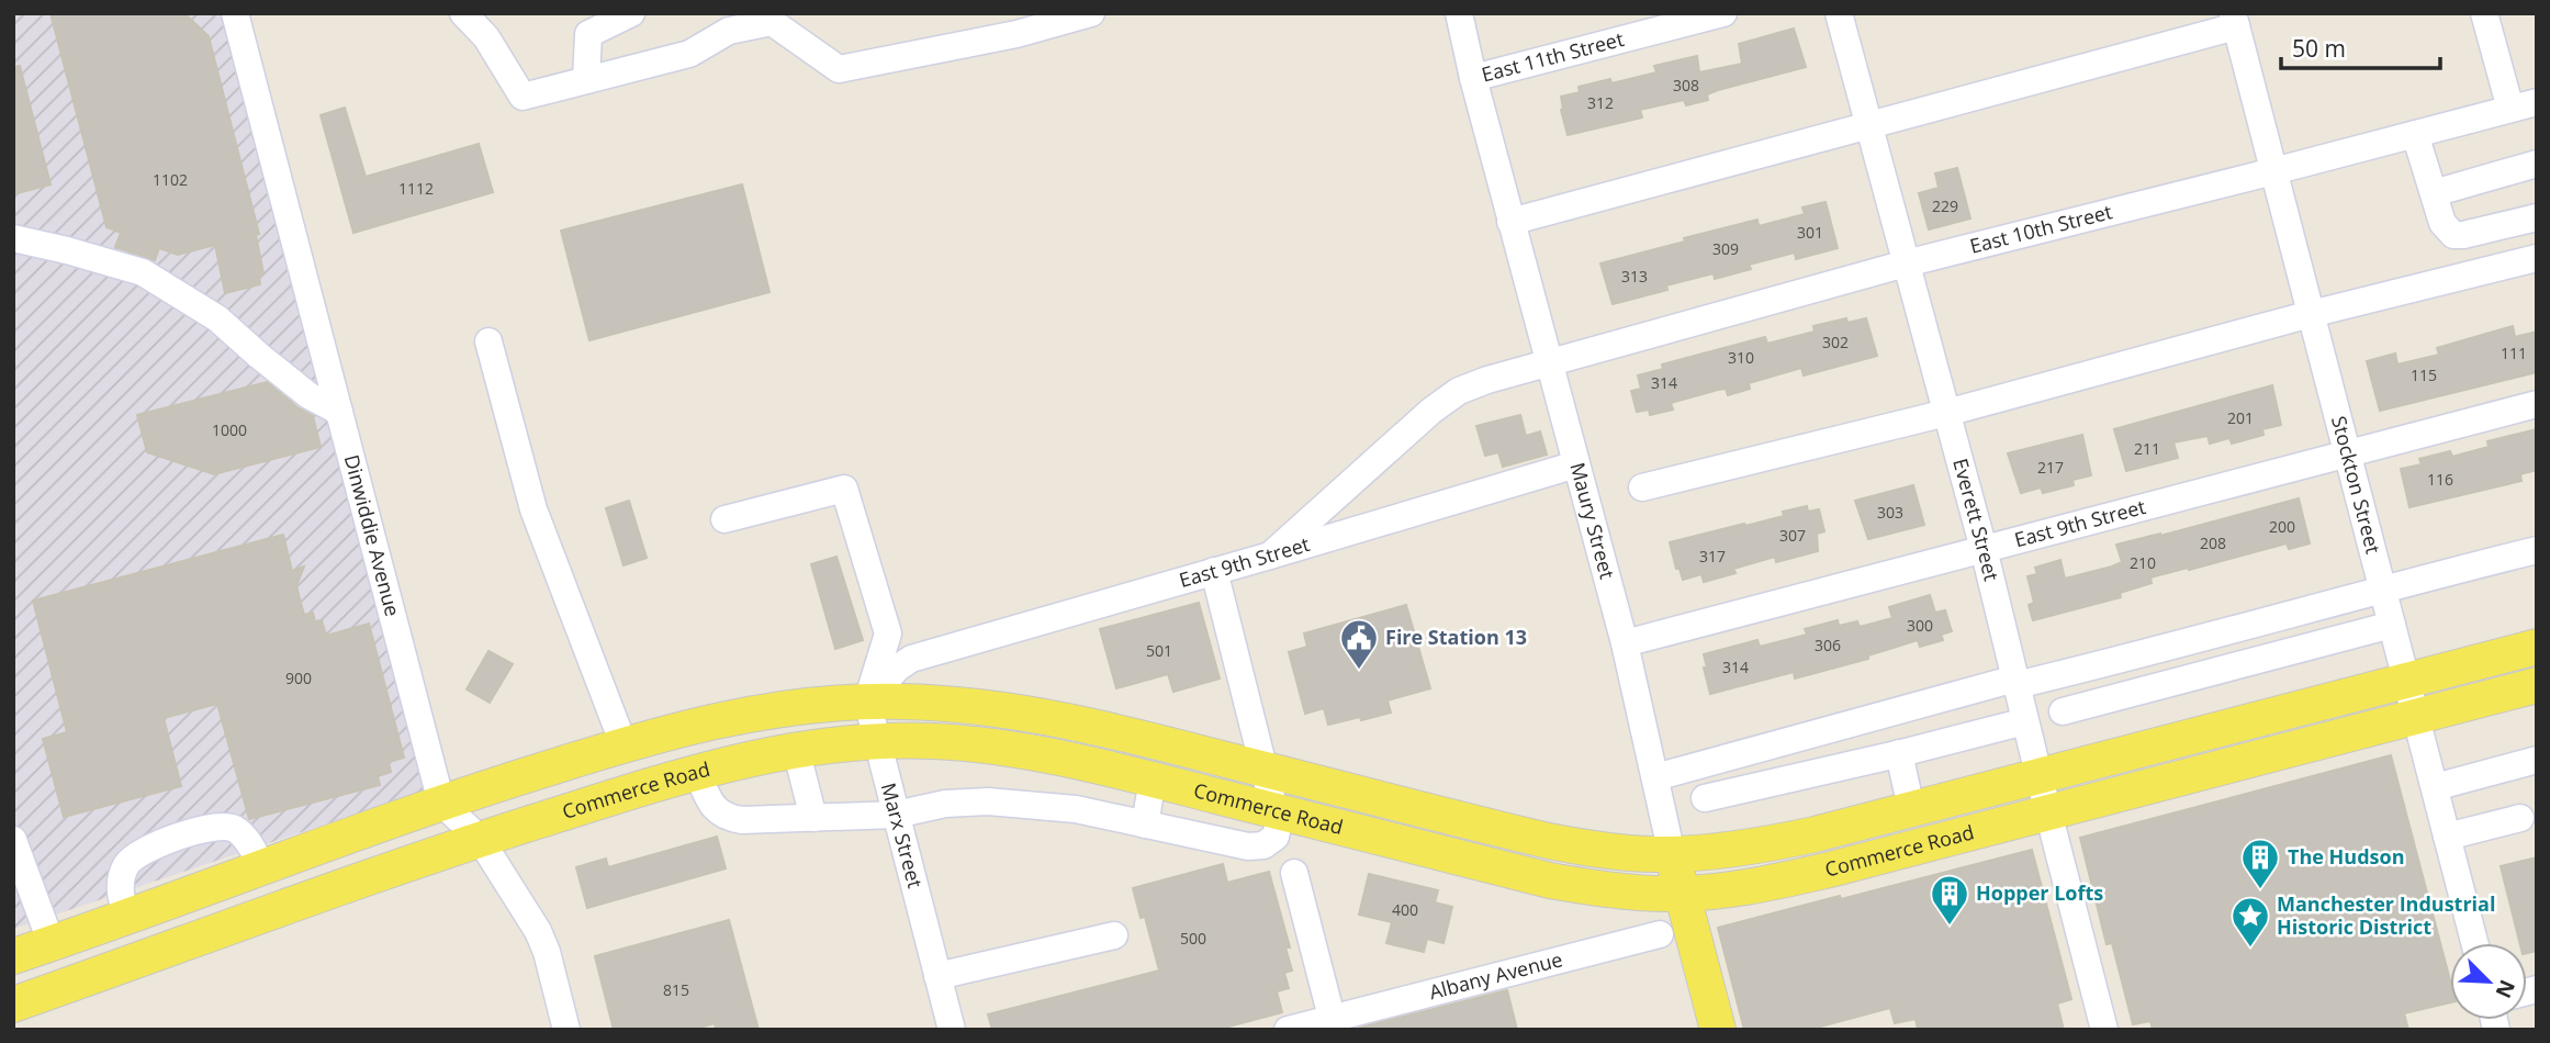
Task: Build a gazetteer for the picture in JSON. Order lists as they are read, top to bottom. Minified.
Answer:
{"streets":{"main road":["Maury Street","Commerce Road"],"street":["East 11th Street","East 10th Street","Stockton Street","Everett Street","East 9th Street","Dinwiddie Avenue","Marx Street","Albany Avenue"]},"crossings":[["East 11th Street","Maury Street"],["East 10th Street","Stockton Street"],["East 10th Street","Maury Street"],["East 10th Street","Everett Street"],["East 10th Street","East 9th Street"],["Stockton Street","East 9th Street"],["Stockton Street","Commerce Road"],["Maury Street","East 9th Street"],["Maury Street","Commerce Road"],["Everett Street","East 9th Street"],["Everett Street","Commerce Road"],["East 9th Street","Commerce Road"],["East 9th Street","Marx Street"],["Dinwiddie Avenue","Commerce Road"],["Commerce Road","Marx Street"]],"places":{"public building":["Fire Station 13"],"building":["The Hudson","Hopper Lofts"],"place":["Manchester Industrial Historic District"]},"house_numbers":["308","312","1102","1112","229","301","309","313","302","111","310","115","314","201","1000","211","217","116","303","200","307","208","317","210","300","306","501","314","900","400","500","815"],"scale_bar":"50 m","north":"bottom right"}
